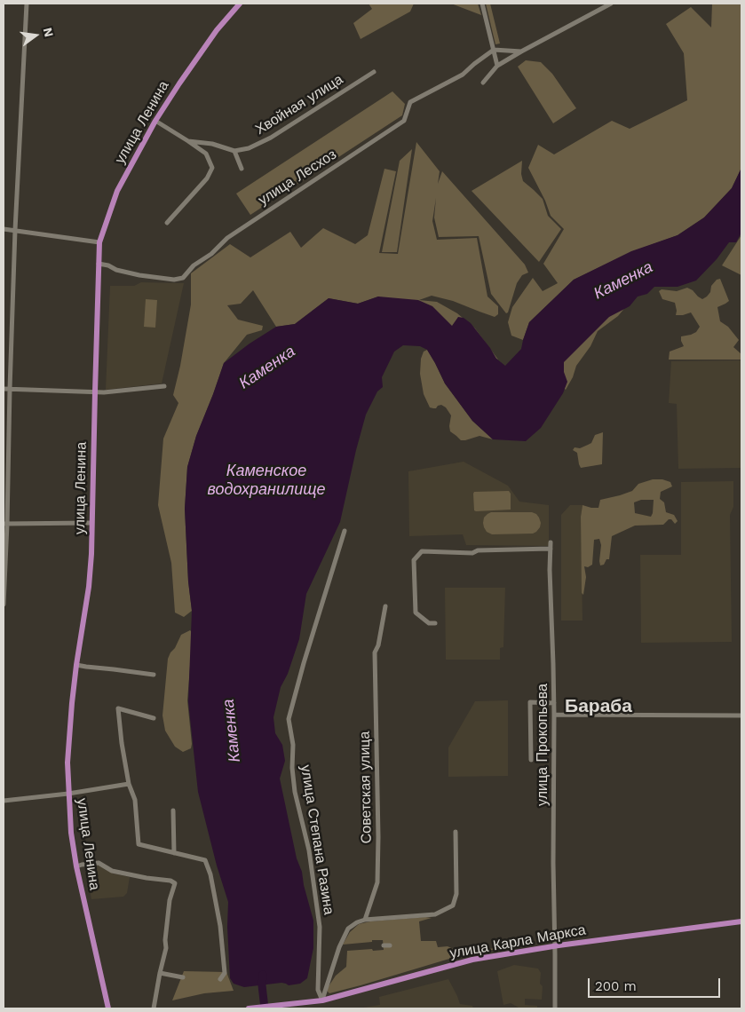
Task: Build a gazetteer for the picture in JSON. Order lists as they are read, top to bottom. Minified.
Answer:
{"streets":{"main road":["улица Ленина","улица Карла Маркса"],"street":["Хвойная улица","улица Лесхоз","улица Прокопьева","Советская улица","улица Степана Разина"]},"crossings":[["улица Ленина","улица Лесхоз"],["улица Прокопьева","улица Карла Маркса"],["улица Степана Разина","улица Карла Маркса"]],"districts":["Бараба"],"water":["Каменка","Каменское водохранилище"],"scale_bar":"200 m","north":"right"}
